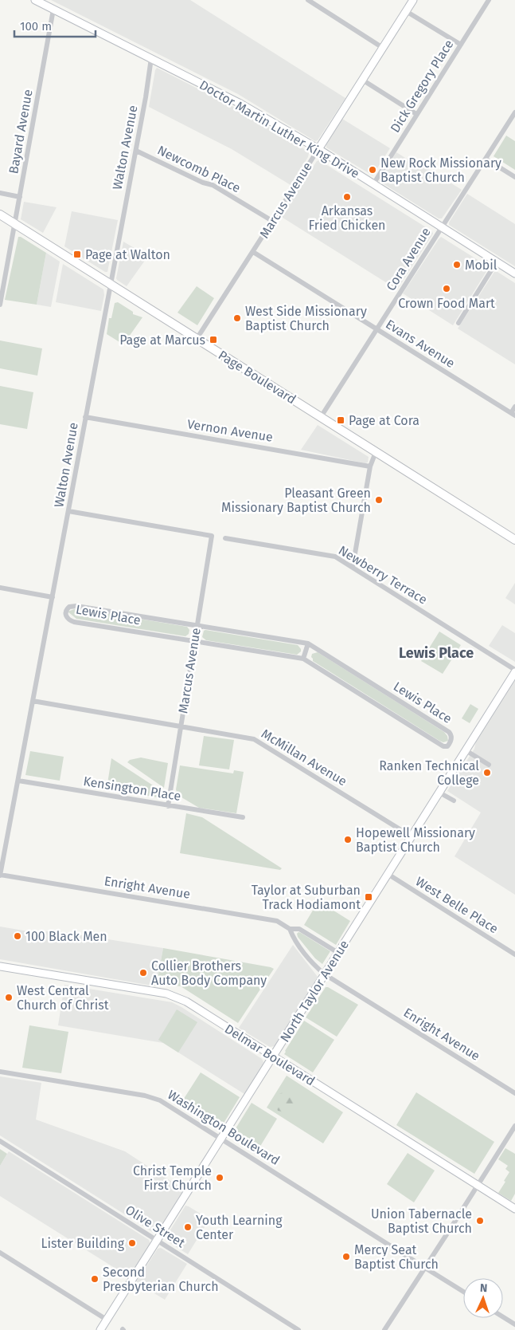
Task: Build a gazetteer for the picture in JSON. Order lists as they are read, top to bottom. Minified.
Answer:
{"streets":{"main road":["Doctor Martin Luther King Drive","Marcus Avenue","Page Boulevard","North Taylor Avenue","Delmar Boulevard"],"street":["Dick Gregory Place","Bayard Avenue","Walton Avenue","Newcomb Place","Cora Avenue","Evans Avenue","Vernon Avenue","Newberry Terrace","Lewis Place","McMillan Avenue","Kensington Place","Enright Avenue","West Belle Place","Washington Boulevard","Olive Street"]},"crossings":[["Dick Gregory Place","Doctor Martin Luther King Drive"],["Doctor Martin Luther King Drive","Bayard Avenue"],["Doctor Martin Luther King Drive","Walton Avenue"],["Doctor Martin Luther King Drive","Marcus Avenue"],["Doctor Martin Luther King Drive","Cora Avenue"],["Bayard Avenue","Page Boulevard"],["Walton Avenue","Newcomb Place"],["Walton Avenue","Marcus Avenue"],["Walton Avenue","Page Boulevard"],["Walton Avenue","Vernon Avenue"],["Walton Avenue","McMillan Avenue"],["Walton Avenue","Kensington Place"],["Walton Avenue","Enright Avenue"],["Newcomb Place","Marcus Avenue"],["Marcus Avenue","Evans Avenue"],["Marcus Avenue","Page Boulevard"],["Marcus Avenue","Lewis Place"],["Marcus Avenue","McMillan Avenue"],["Marcus Avenue","Kensington Place"],["Cora Avenue","Evans Avenue"],["Cora Avenue","Page Boulevard"],["Newberry Terrace","North Taylor Avenue"],["McMillan Avenue","North Taylor Avenue"],["Enright Avenue","North Taylor Avenue"],["West Belle Place","North Taylor Avenue"],["North Taylor Avenue","Delmar Boulevard"],["North Taylor Avenue","Washington Boulevard"],["North Taylor Avenue","Olive Street"]],"districts":["Lewis Place"],"places":{"other":["New Rock Missionary Baptist Church","Arkansas Fried Chicken","Mobil","Crown Food Mart","West Side Missionary Baptist Church","Pleasant Green Missionary Baptist Church","Ranken Technical College","Hopewell Missionary Baptist Church","100 Black Men","Collier Brothers Auto Body Company","West Central Church of Christ","Christ Temple First Church","Union Tabernacle Baptist Church","Youth Learning Center","Lister Building","Mercy Seat Baptist Church","Second Presbyterian Church"],"transit":["Page at Walton","Page at Marcus","Page at Cora","Taylor at Suburban Track Hodiamont"]},"scale_bar":"100 m","north":"top"}
